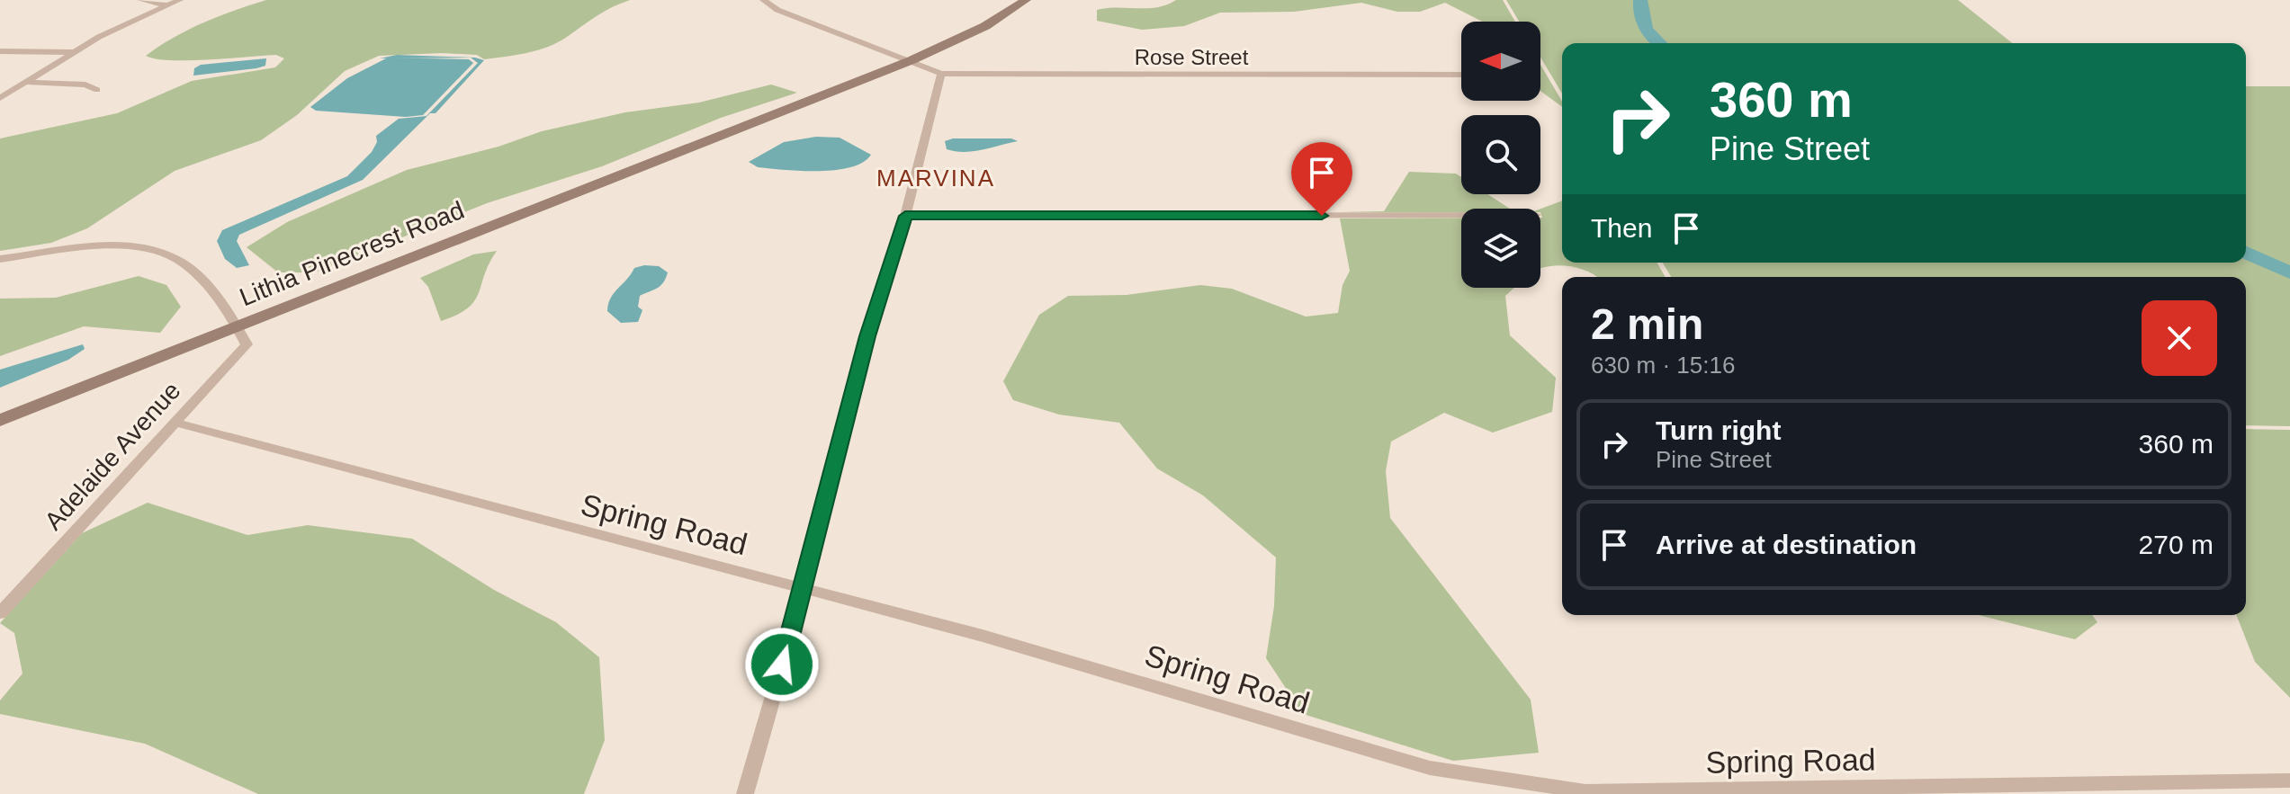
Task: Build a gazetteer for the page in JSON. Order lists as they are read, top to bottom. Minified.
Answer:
{"streets":{"main road":["Lithia Pinecrest Road"],"street":["Rose Street","Adelaide Avenue","Spring Road"]},"crossings":[["Rose Street","Lithia Pinecrest Road"],["Lithia Pinecrest Road","Adelaide Avenue"],["Adelaide Avenue","Spring Road"]],"districts":["MARVINA"],"north":"left","page":{"turn":["360 m","Pine Street"],"then":"Then","heading":["2 min","630 m · 15:16"],"list":[{"name":"Turn right","note":"Pine Street","value":"360 m"},{"name":"Arrive at destination","value":"270 m"}]}}
